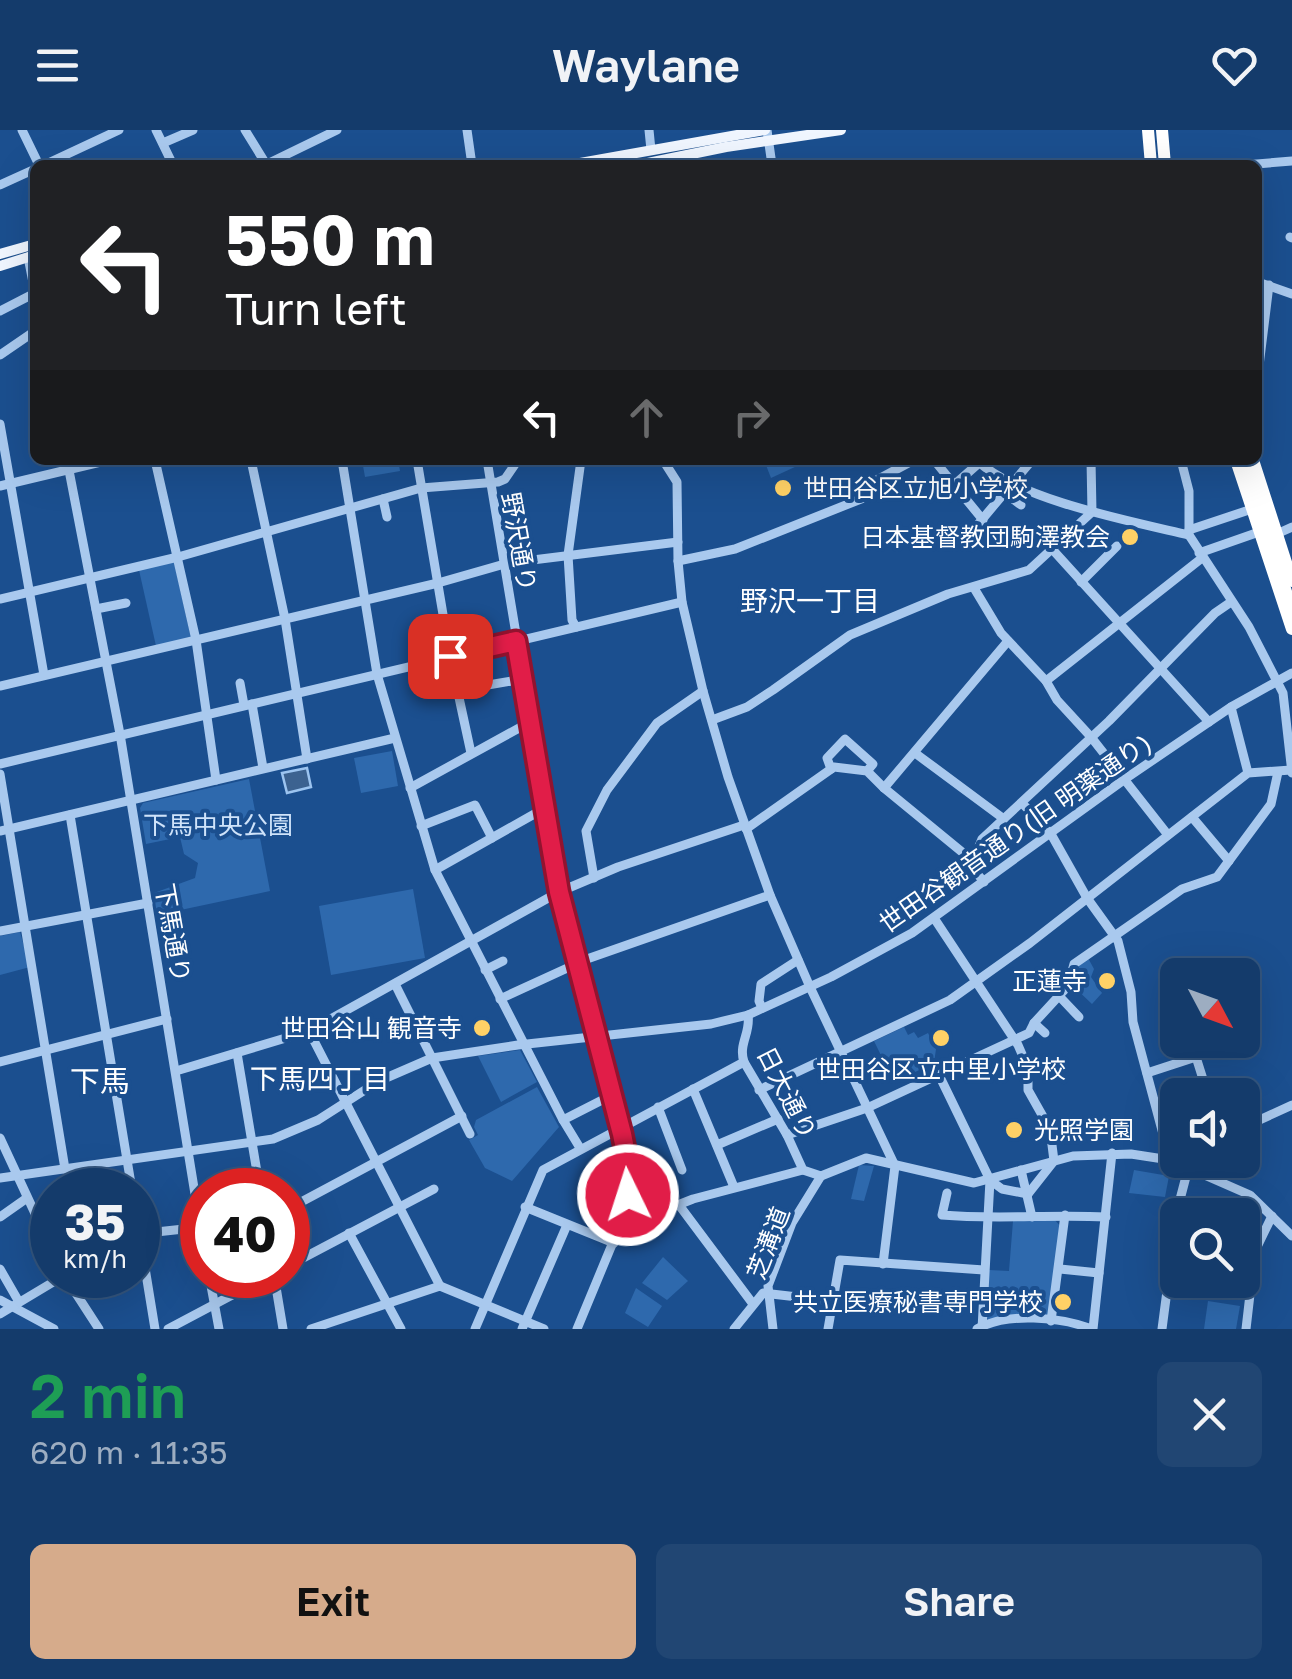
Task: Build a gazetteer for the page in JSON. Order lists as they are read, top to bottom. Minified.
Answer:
{"streets":{"street":["野沢通り","世田谷観音通り(旧 明薬通り)","下馬通り","日大通り","芝溝道"]},"crossings":[["野沢通り","世田谷観音通り(旧 明薬通り)"],["世田谷観音通り(旧 明薬通り)","下馬通り"],["世田谷観音通り(旧 明薬通り)","日大通り"],["日大通り","芝溝道"]],"districts":["野沢一丁目","下馬四丁目","下馬"],"parks":["下馬中央公園"],"places":["世田谷区立旭小学校","日本基督教団駒澤教会","正蓮寺","世田谷山 観音寺","世田谷区立中里小学校","光照学園","共立医療秘書専門学校"],"north":"bottom right","page":{"header":"Waylane","turn":["550 m","Turn left"],"speed":"35 km/h","limit":"40","heading":["2 min","620 m · 11:35"],"buttons":["Exit","Share"]}}
